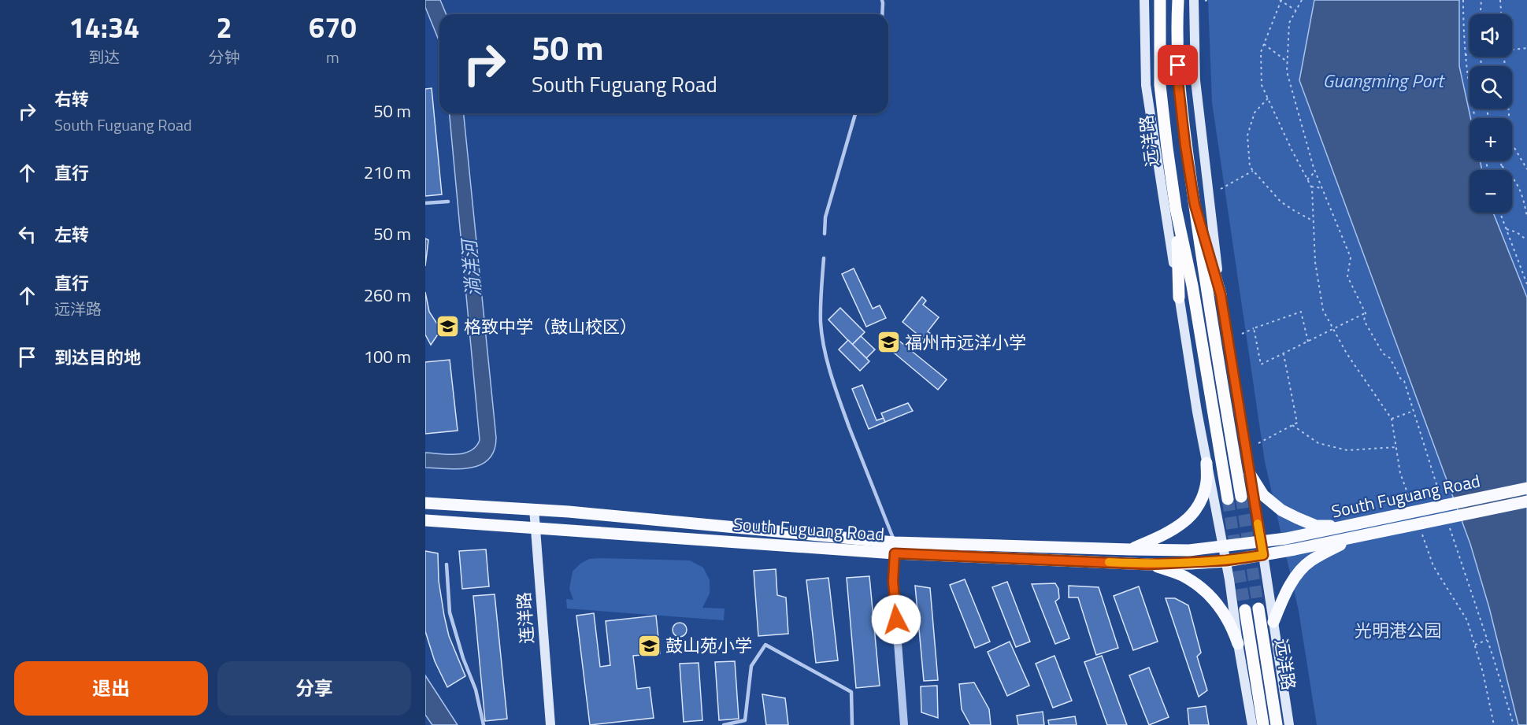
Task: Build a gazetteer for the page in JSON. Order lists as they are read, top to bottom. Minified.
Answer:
{"streets":{"highway":["远洋路"],"main road":["South Fuguang Road","连洋路"]},"crossings":[["South Fuguang Road","连洋路"]],"water":["Guangming Port","淌洋河"],"parks":["光明港公园"],"places":{"school or university":["格致中学（鼓山校区）","福州市远洋小学","鼓山苑小学"]},"page":{"eta":["14:34","到达","2","分钟","670","m"],"map_buttons":["+","−"],"turn":["50 m","South Fuguang Road"],"list":[{"name":"右转","note":"South Fuguang Road","value":"50 m"},{"name":"直行","value":"210 m"},{"name":"左转","value":"50 m"},{"name":"直行","note":"远洋路","value":"260 m"},{"name":"到达目的地","value":"100 m"}],"buttons":["退出","分享"]}}
